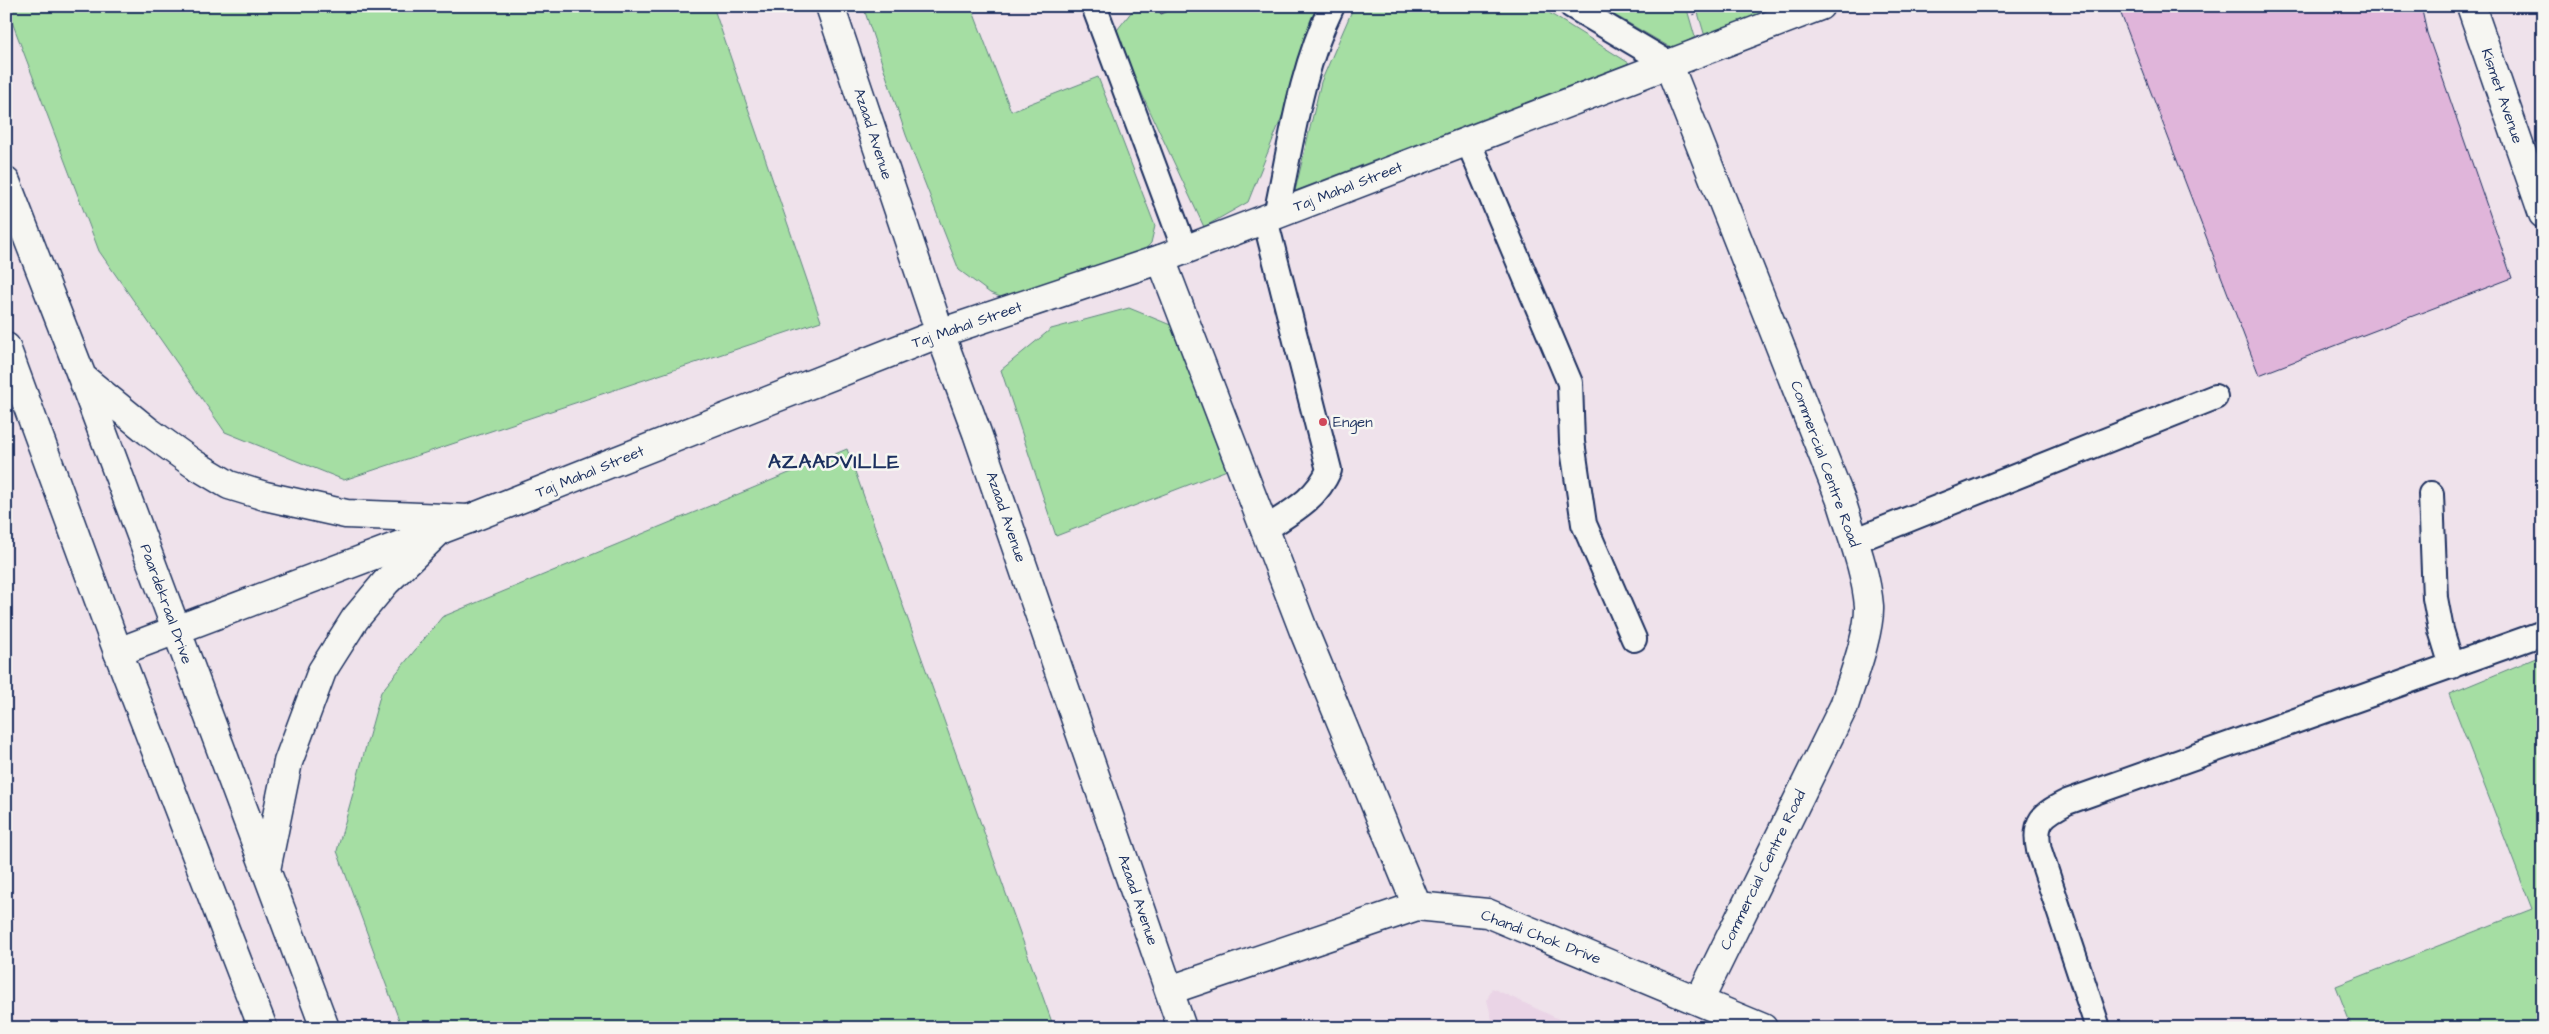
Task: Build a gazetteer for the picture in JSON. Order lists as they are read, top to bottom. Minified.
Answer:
{"streets":{"street":["Kismet Avenue","Azaad Avenue","Taj Mahal Street","Commercial Centre Road","Paardekraal Drive","Chandi Chok Drive"]},"crossings":[["Azaad Avenue","Taj Mahal Street"],["Azaad Avenue","Chandi Chok Drive"],["Taj Mahal Street","Commercial Centre Road"],["Taj Mahal Street","Paardekraal Drive"],["Commercial Centre Road","Chandi Chok Drive"]],"districts":["AZAADVILLE"],"places":["Engen"]}
